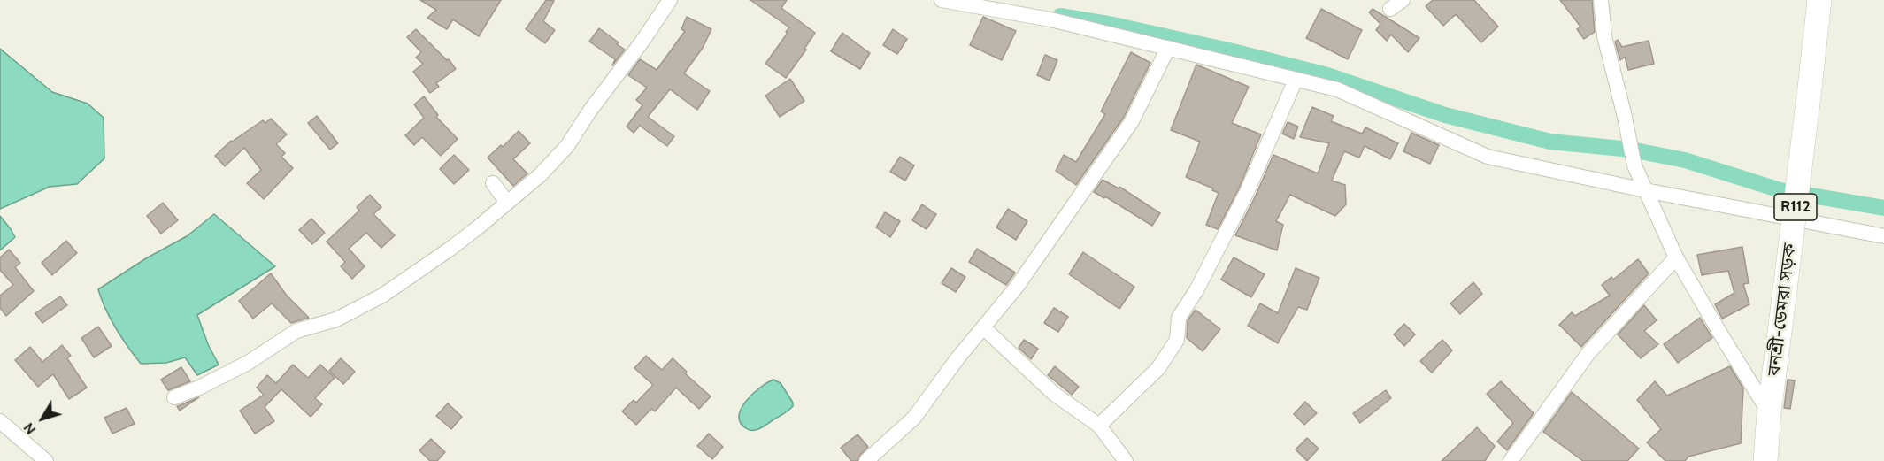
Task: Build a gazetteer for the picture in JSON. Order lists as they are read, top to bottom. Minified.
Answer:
{"streets":{"main road":["R112","বনশ্রী-ডেমরা সড়ক"]},"north":"bottom left"}
